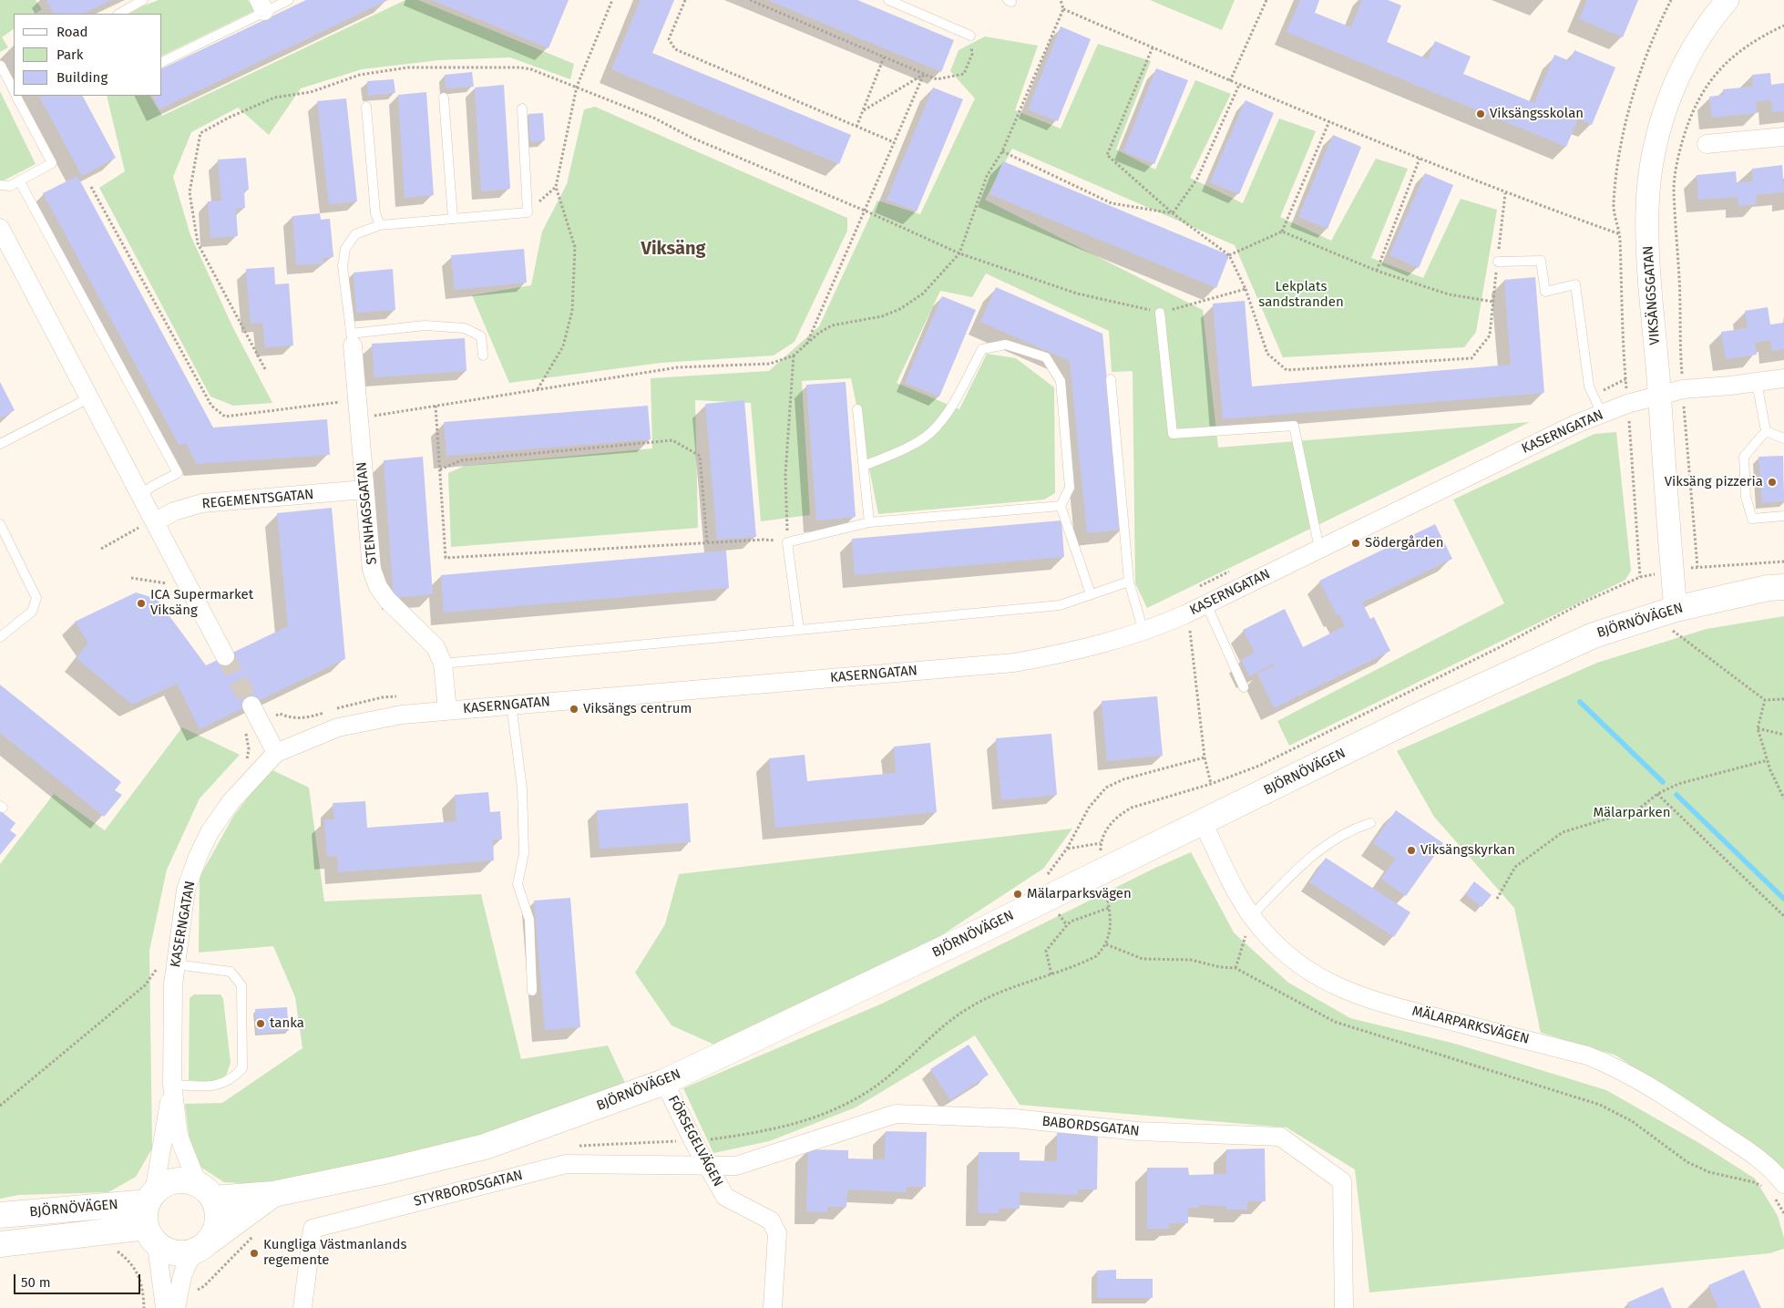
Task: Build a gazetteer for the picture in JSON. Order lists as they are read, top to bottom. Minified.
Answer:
{"streets":{"main road":["BJÖRNÖVÄGEN"],"street":["VIKSÄNGSGATAN","KASERNGATAN","REGEMENTSGATAN","STENHAGSGATAN","MÄLARPARKSVÄGEN","BABORDSGATAN","FÖRSEGELVÄGEN","STYRBORDSGATAN"]},"crossings":[["VIKSÄNGSGATAN","KASERNGATAN"],["VIKSÄNGSGATAN","BJÖRNÖVÄGEN"],["KASERNGATAN","STENHAGSGATAN"],["KASERNGATAN","BJÖRNÖVÄGEN"],["REGEMENTSGATAN","STENHAGSGATAN"],["BJÖRNÖVÄGEN","MÄLARPARKSVÄGEN"],["BJÖRNÖVÄGEN","FÖRSEGELVÄGEN"],["BABORDSGATAN","FÖRSEGELVÄGEN"],["BABORDSGATAN","STYRBORDSGATAN"],["FÖRSEGELVÄGEN","STYRBORDSGATAN"]],"districts":["Viksäng"],"parks":["Lekplats sandstranden","Mälarparken"],"places":["Viksängsskolan","Viksäng pizzeria","Södergården","ICA Supermarket Viksäng","Viksängs centrum","Viksängskyrkan","Mälarparksvägen","tanka","Kungliga Västmanlands regemente"],"legend":["Road","Park","Building"],"scale_bar":"50 m"}
